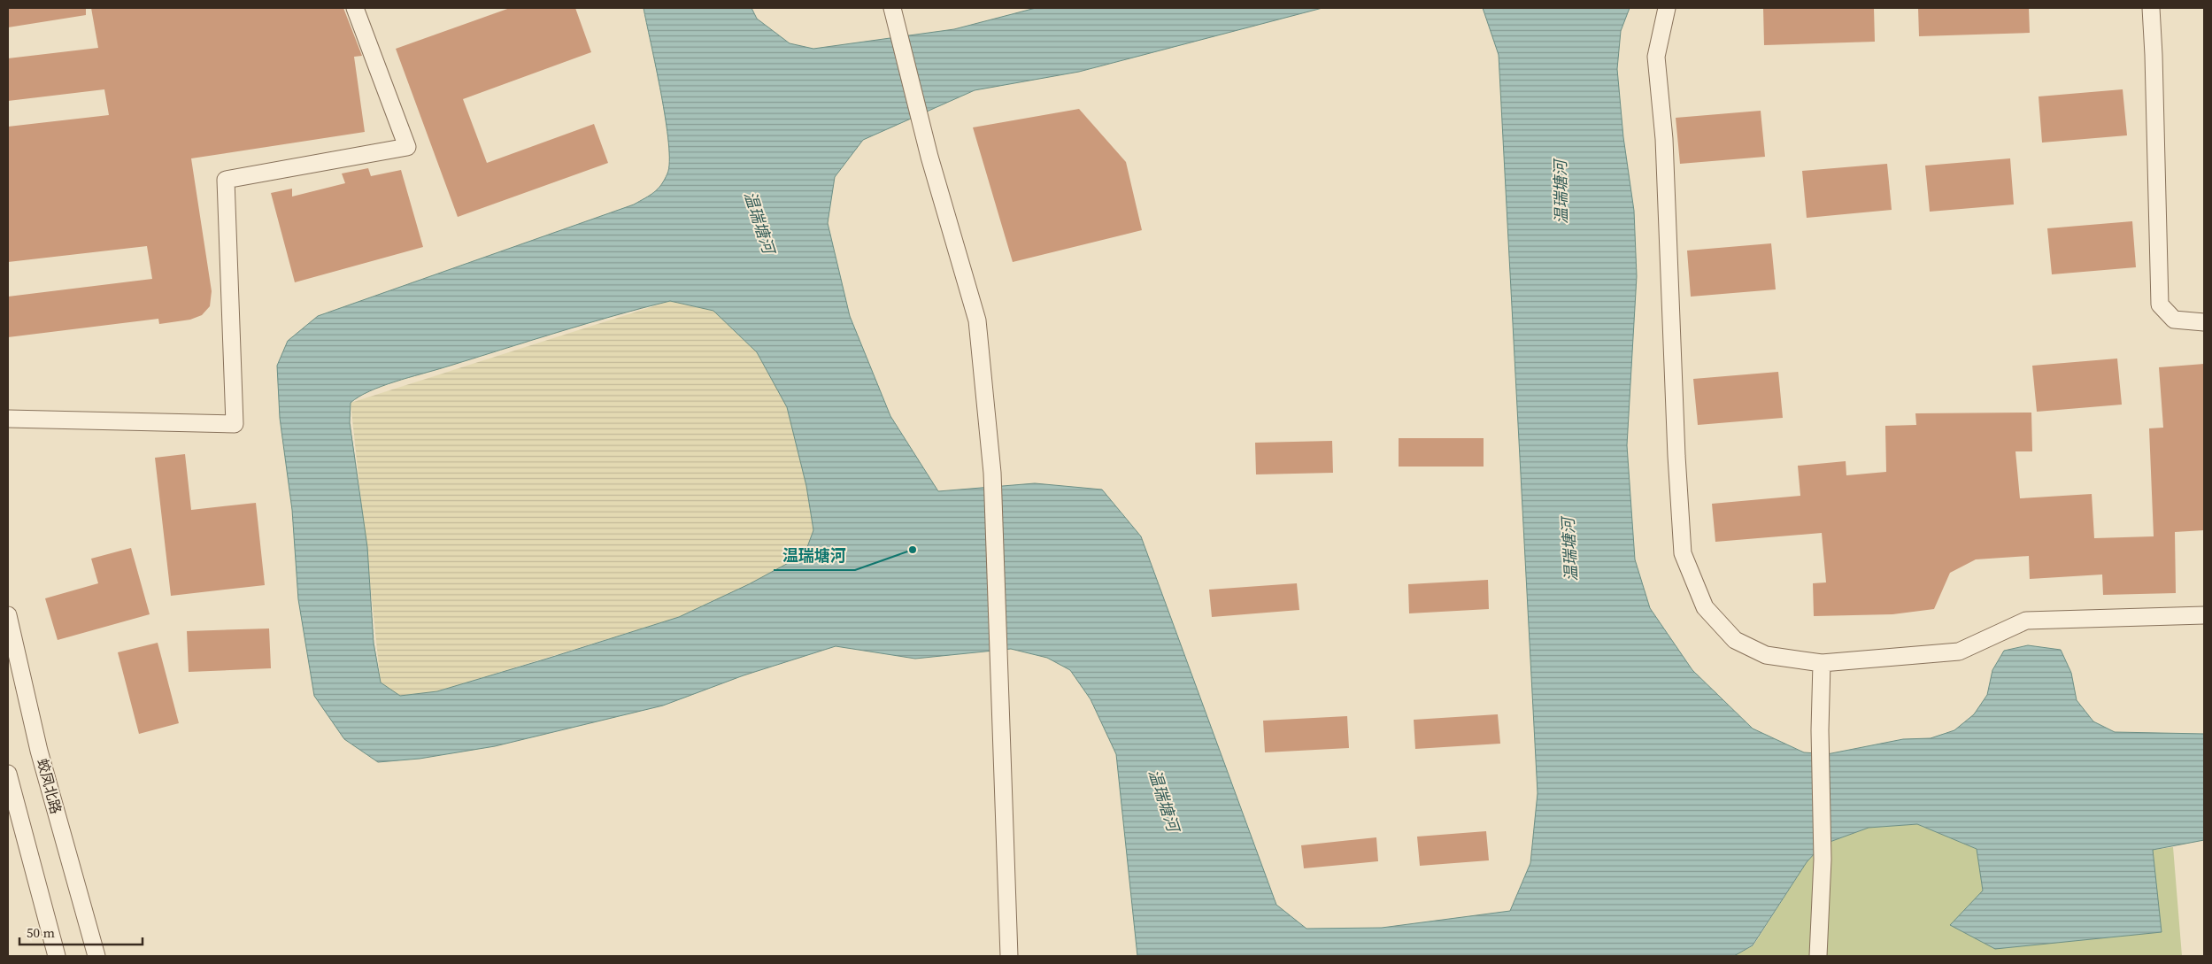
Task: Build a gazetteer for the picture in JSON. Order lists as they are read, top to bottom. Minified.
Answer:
{"streets":{"street":["蛟凤北路"]},"water":["温瑞塘河"],"places":["温瑞塘河"],"scale_bar":"50 m"}
